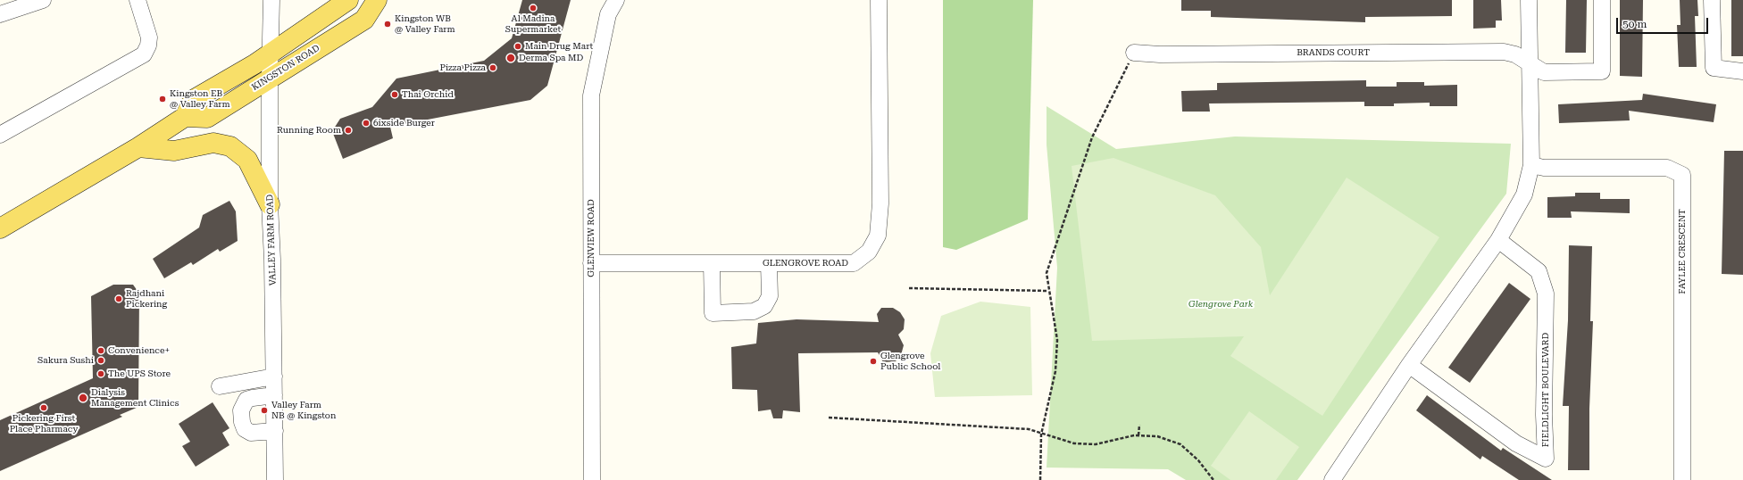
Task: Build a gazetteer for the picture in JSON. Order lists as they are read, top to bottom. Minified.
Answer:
{"streets":{"main road":["KINGSTON ROAD"],"street":["BRANDS COURT","GLENVIEW ROAD","VALLEY FARM ROAD","FAYLEE CRESCENT","GLENGROVE ROAD","FIELDLIGHT BOULEVARD"]},"crossings":[["KINGSTON ROAD","VALLEY FARM ROAD"],["GLENVIEW ROAD","GLENGROVE ROAD"]],"parks":["Glengrove Park"],"places":["Al Madina Supermarket","Kingston WB @ Valley Farm","Main Drug Mart","Derma Spa MD","Pizza Pizza","Thai Orchid","Kingston EB @ Valley Farm","6ixside Burger","Running Room","Rajdhani Pickering","Convenience+","Sakura Sushi","Glengrove Public School","The UPS Store","Dialysis Management Clinics","Pickering First Place Pharmacy","Valley Farm NB @ Kingston"],"scale_bar":"50 m"}
